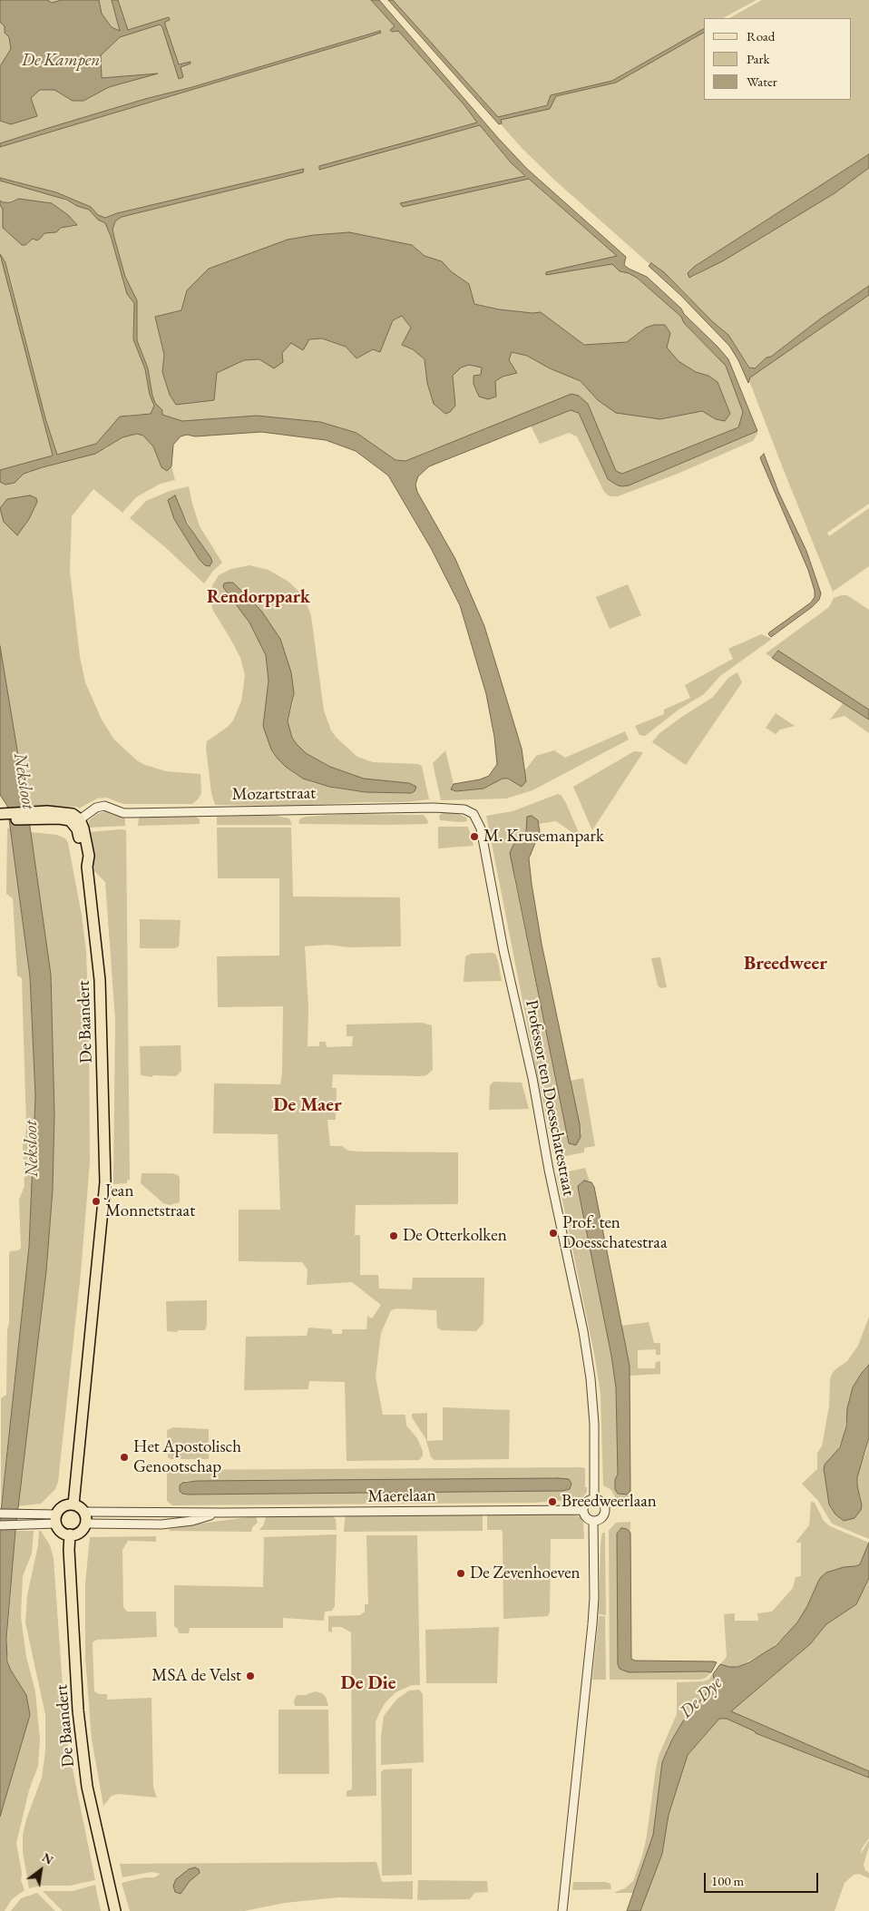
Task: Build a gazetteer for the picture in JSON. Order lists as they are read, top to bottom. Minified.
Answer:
{"streets":{"main road":["De Baandert"],"street":["Mozartstraat","Professor ten Doesschatestraat","Maerelaan"]},"crossings":[["Mozartstraat","De Baandert"],["Mozartstraat","Professor ten Doesschatestraat"],["De Baandert","Maerelaan"],["Professor ten Doesschatestraat","Maerelaan"]],"districts":["Rendorppark","Breedweer","De Maer","De Die"],"water":["Neksloot","De Dye"],"parks":["De Kampen"],"places":["M. Krusemanpark","Jean Monnetstraat","Prof. ten Doesschatestraa","De Otterkolken","Het Apostolisch Genootschap","Breedweerlaan","De Zevenhoeven","MSA de Velst"],"legend":["Road","Park","Water"],"scale_bar":"100 m","north":"top right"}
